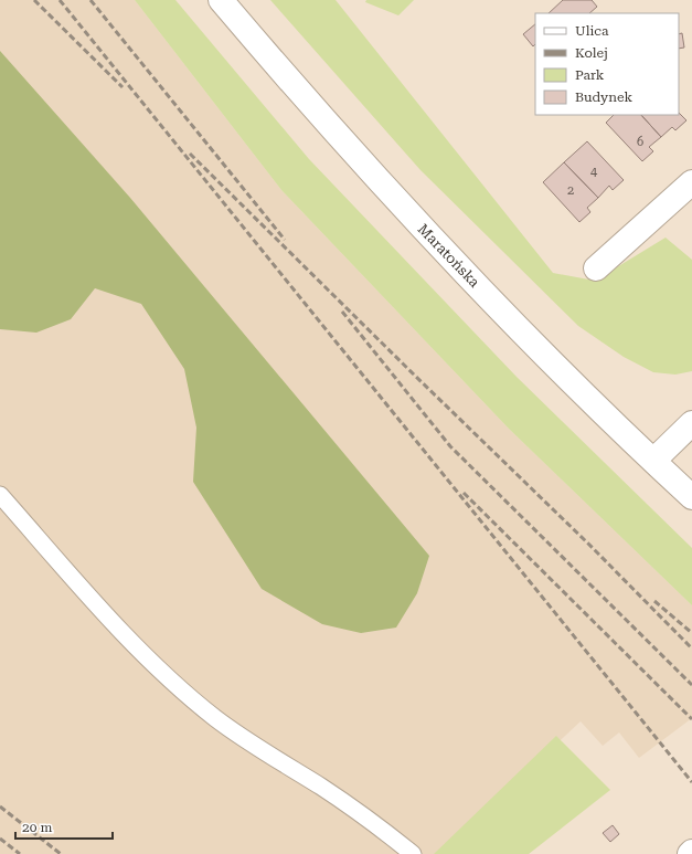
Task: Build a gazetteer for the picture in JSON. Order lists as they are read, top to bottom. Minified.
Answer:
{"streets":{"street":["Maratońska"]},"house_numbers":["6","4","2"],"legend":["Ulica","Kolej","Park","Budynek"],"scale_bar":"20 m"}
